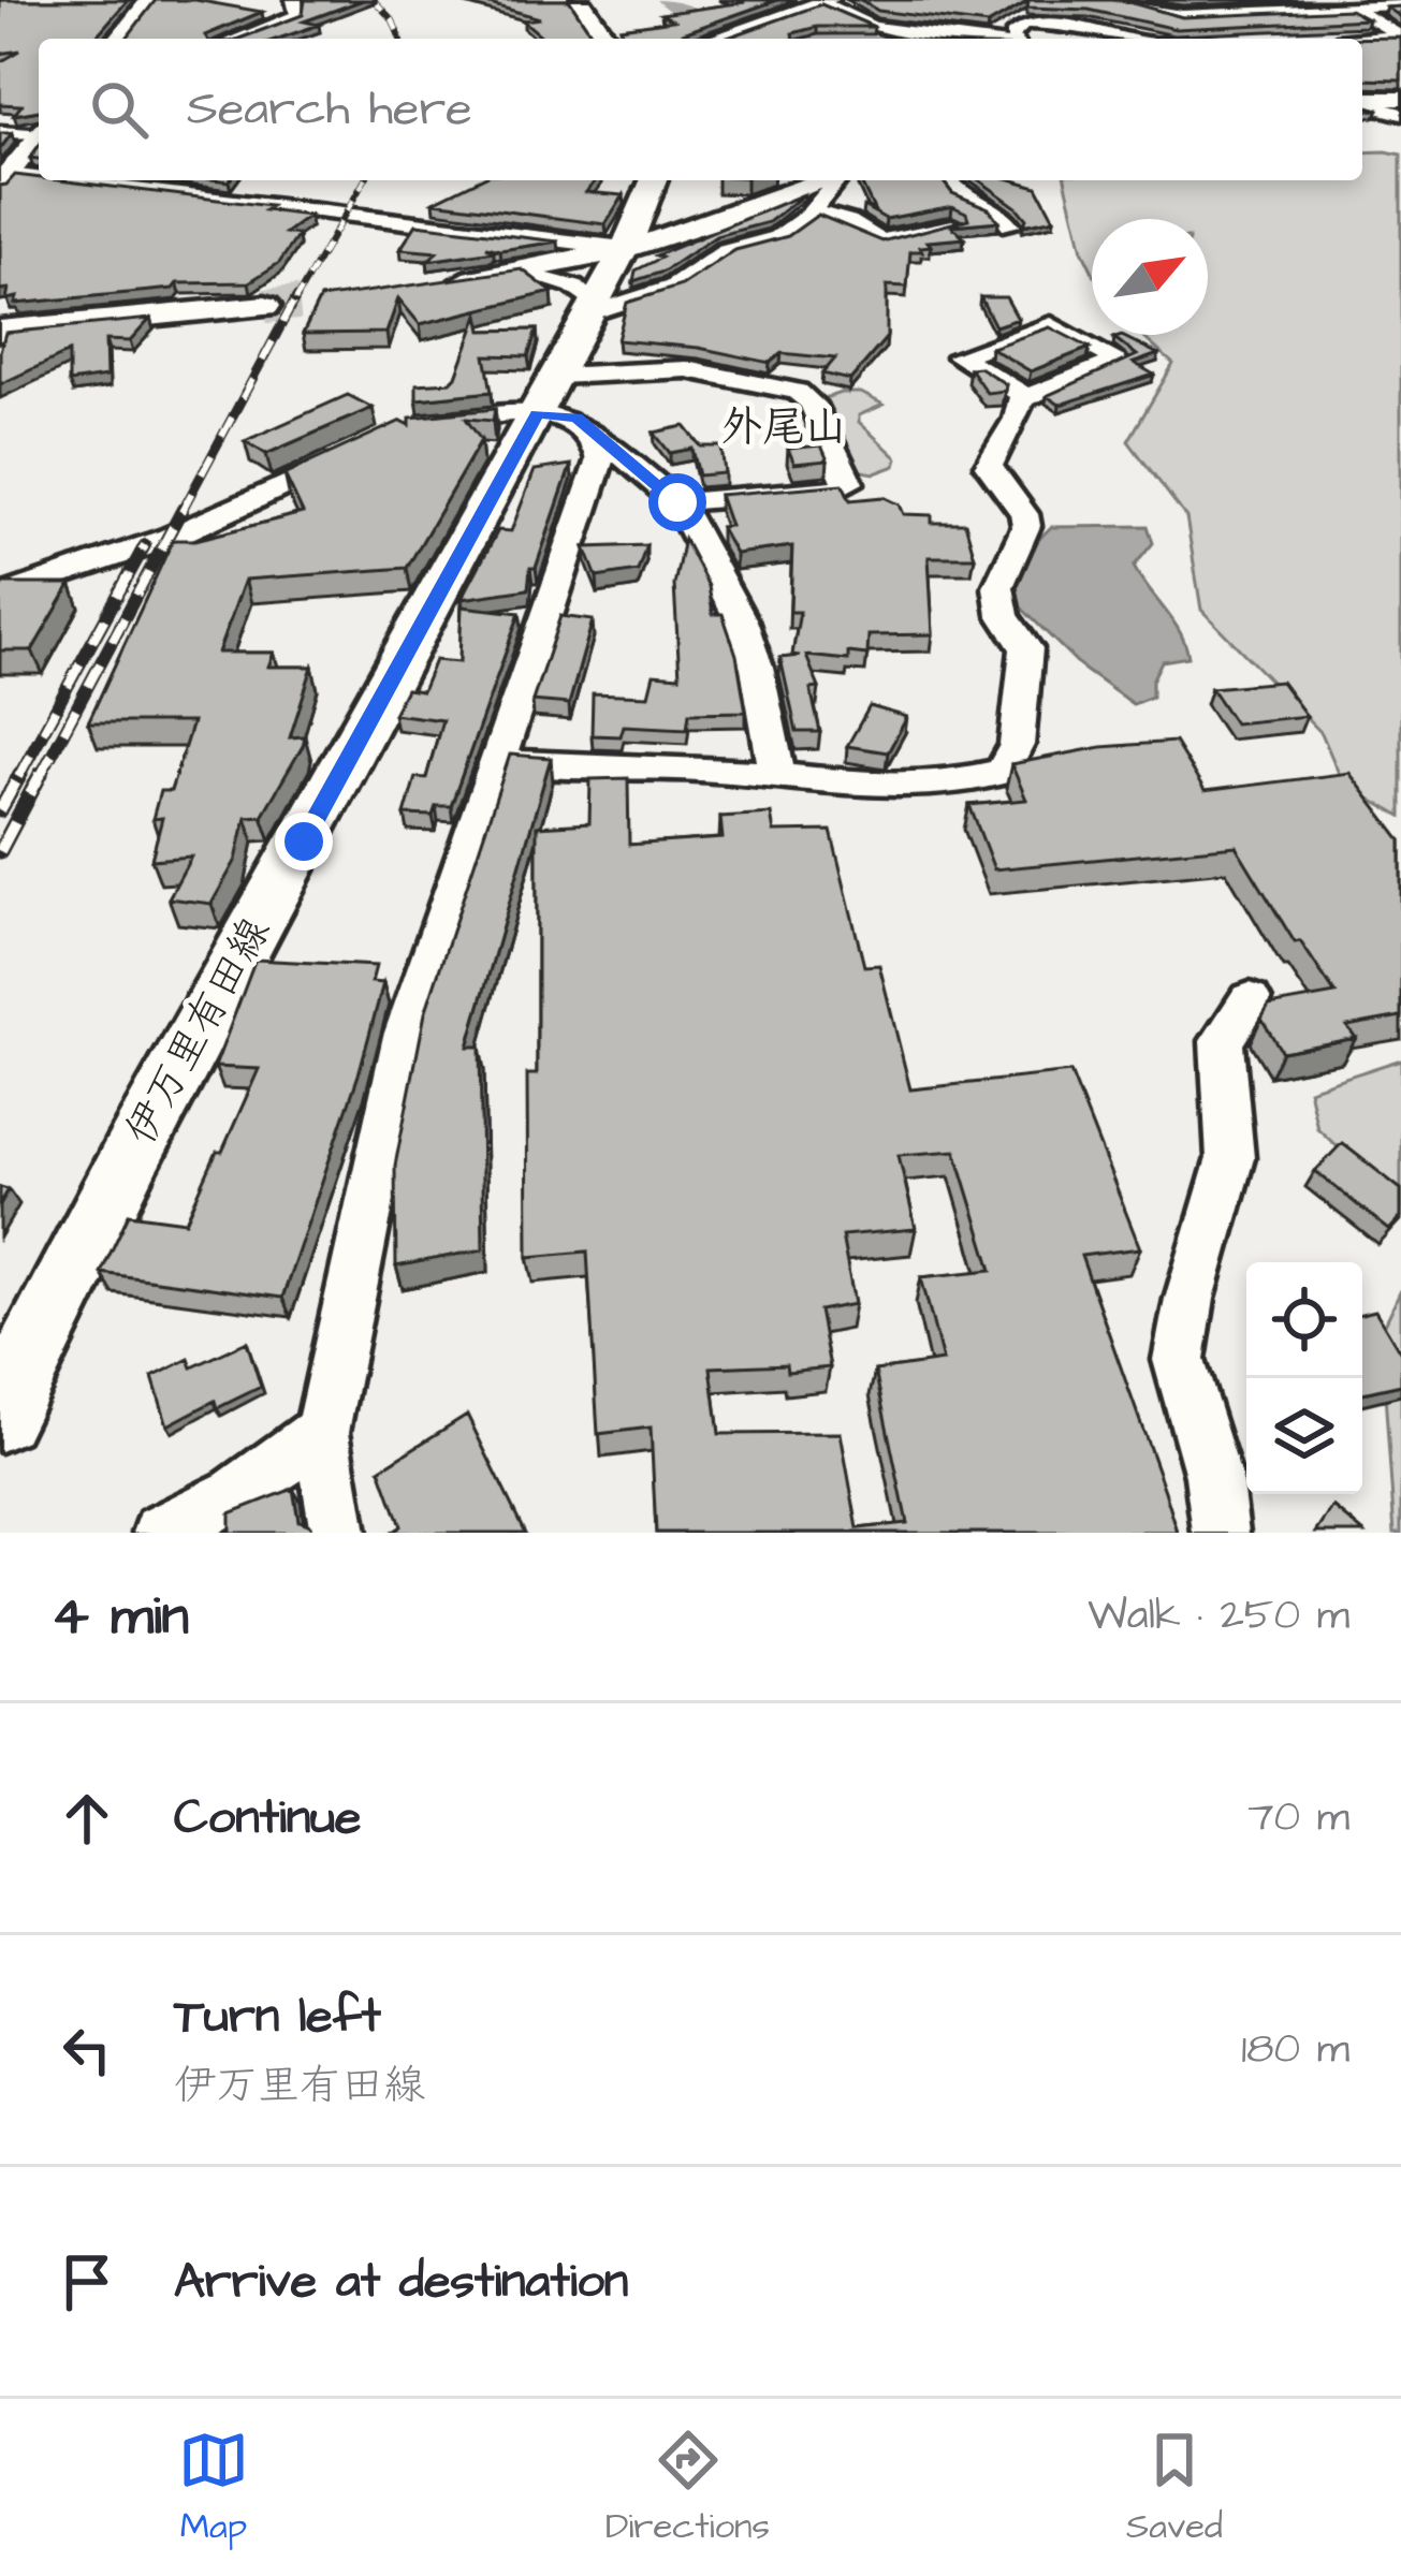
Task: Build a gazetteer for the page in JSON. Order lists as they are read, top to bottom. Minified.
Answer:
{"streets":{"main road":["伊万里有田線"]},"districts":["外尾山"],"north":"top right","page":{"search":"Search here","heading":["4 min","Walk · 250 m"],"list":[["Continue","70 m"],["Turn left","伊万里有田線","180 m"],"Arrive at destination"],"nav":["Map","Directions","Saved"]}}
